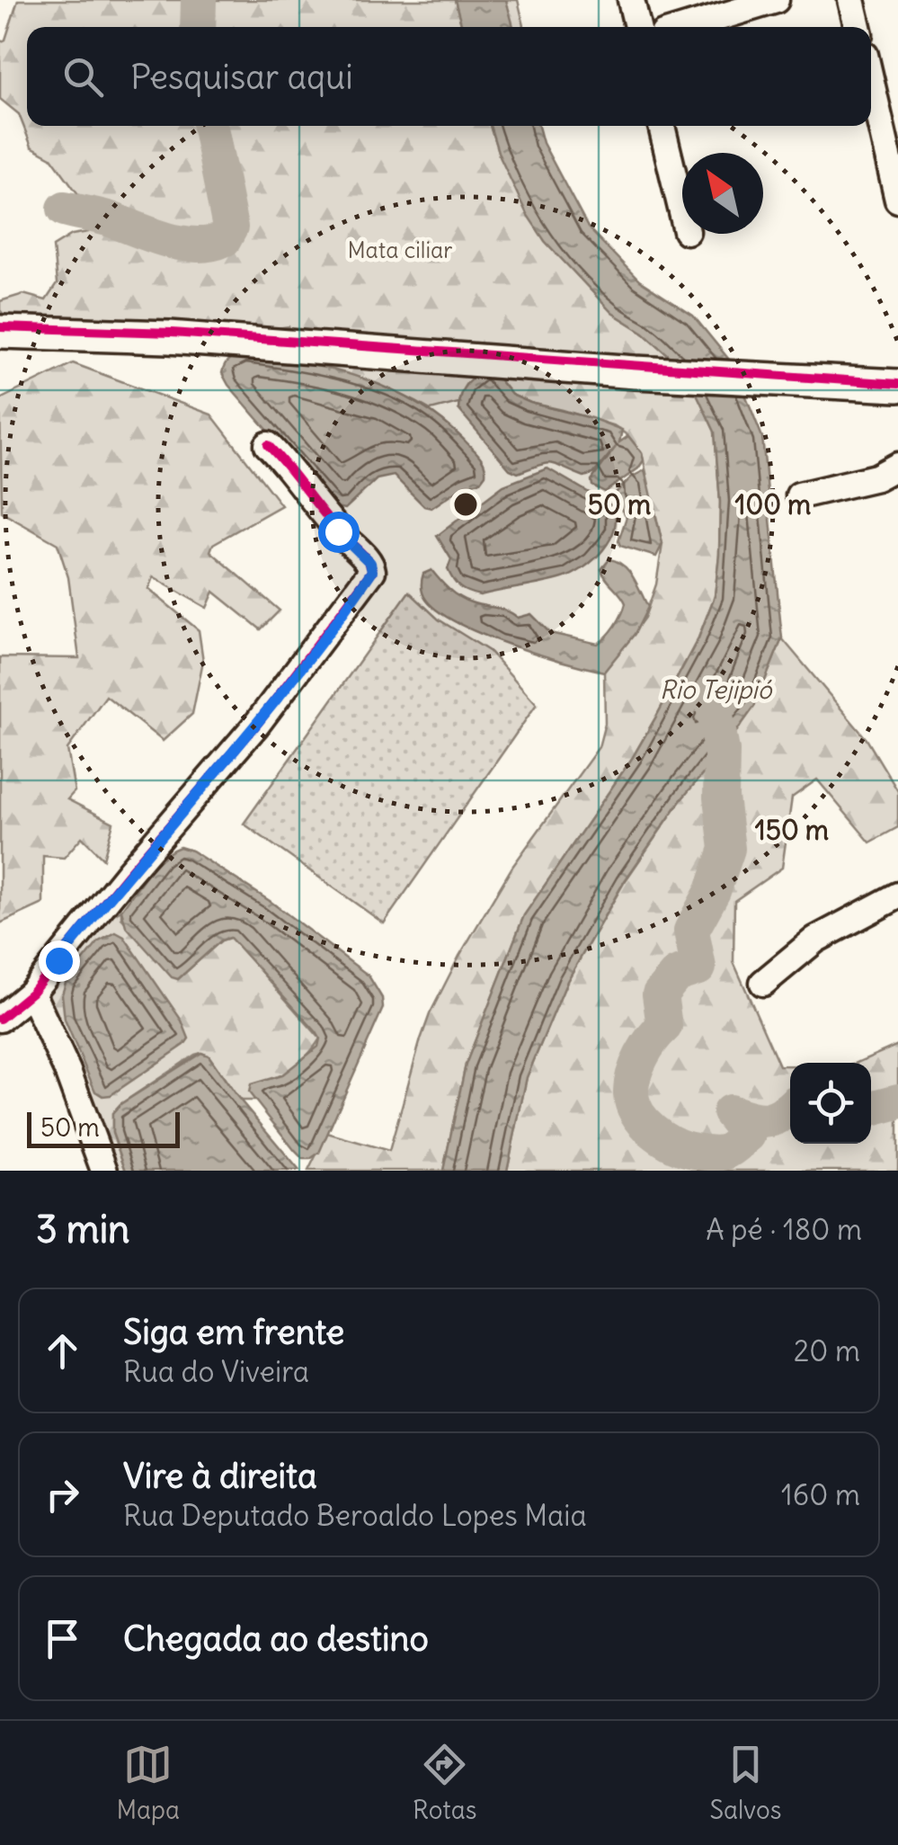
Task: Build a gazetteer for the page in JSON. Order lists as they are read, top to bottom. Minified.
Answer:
{"water":["Rio Tejipió"],"parks":["Mata ciliar"],"scale_bar":"50 m","north":"top left","page":{"search":"Pesquisar aqui","scale":"50 m","heading":["3 min","A pé · 180 m"],"list":[["Siga em frente","Rua do Viveira","20 m"],["Vire à direita","Rua Deputado Beroaldo Lopes Maia","160 m"],"Chegada ao destino"],"nav":["Mapa","Rotas","Salvos"]},"rings":["50 m","100 m","150 m"]}
